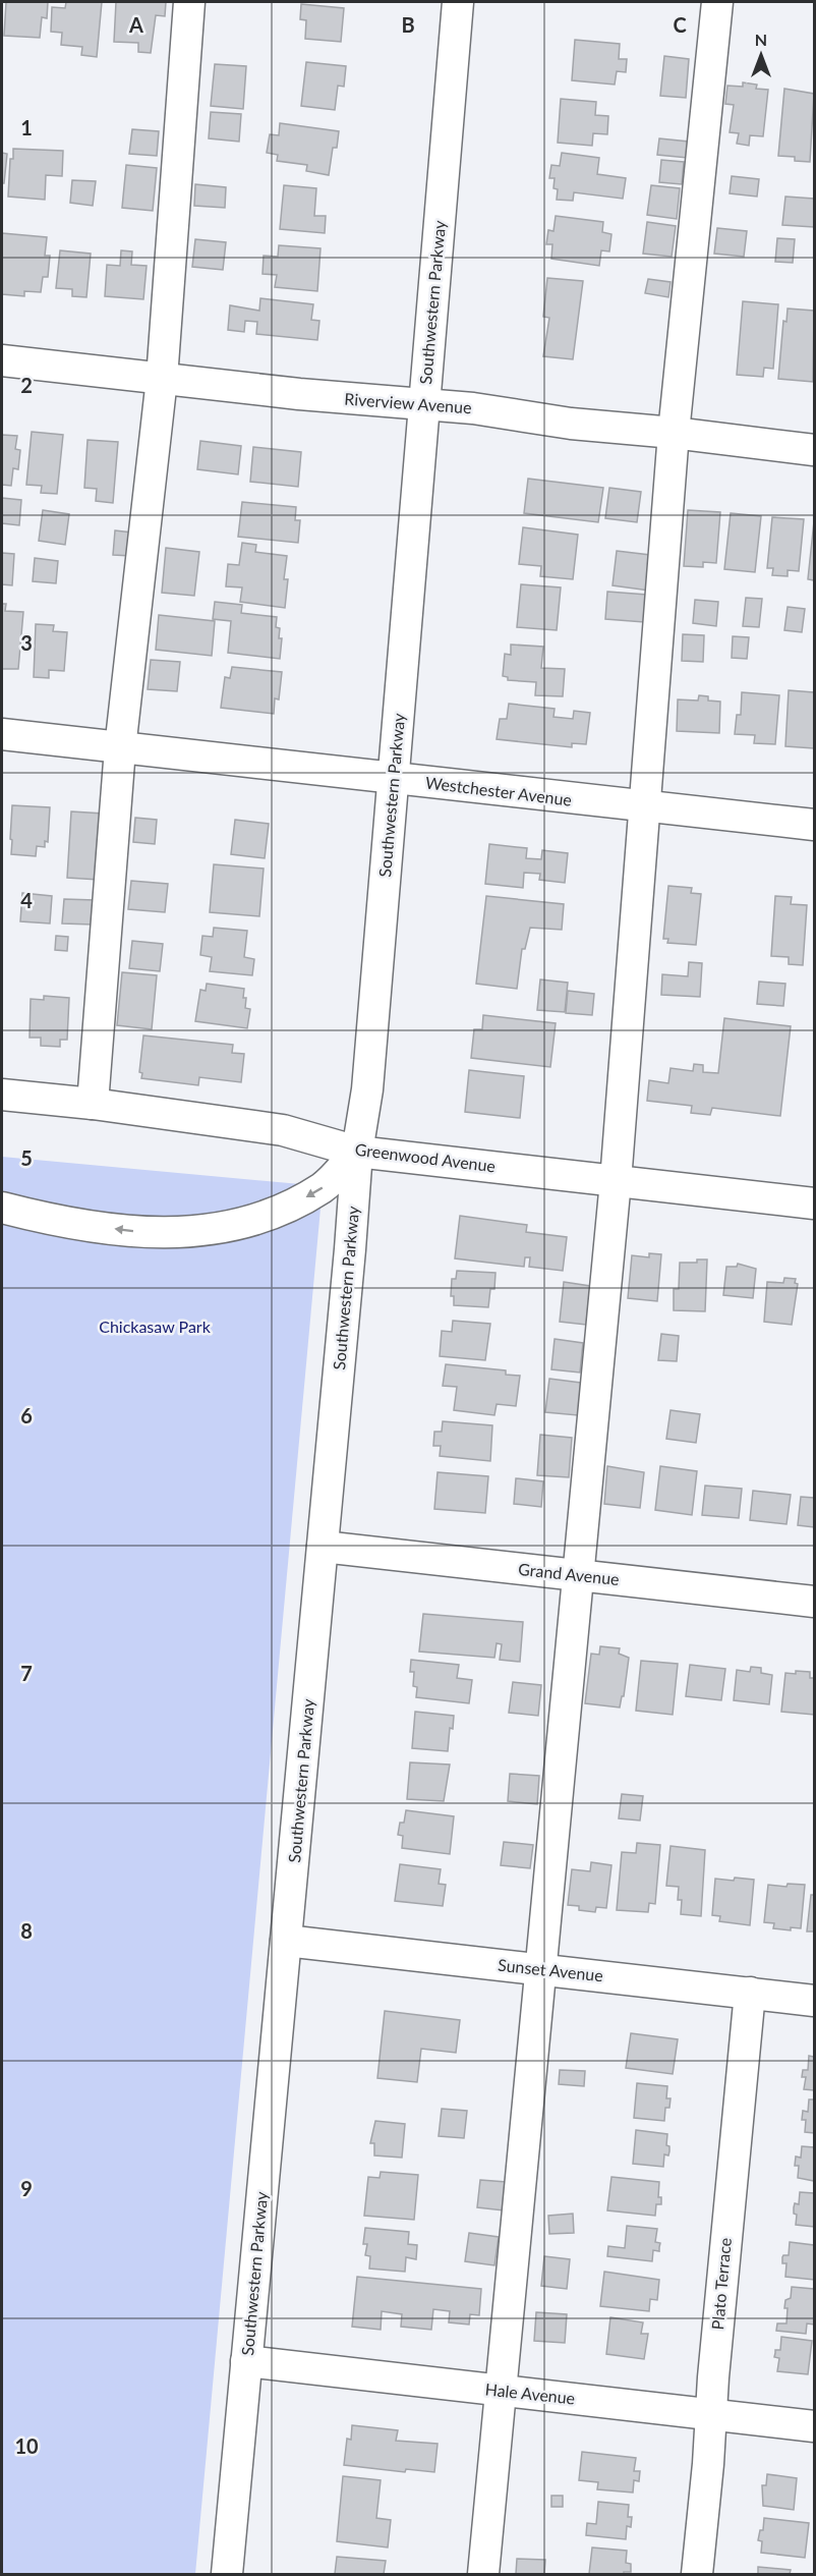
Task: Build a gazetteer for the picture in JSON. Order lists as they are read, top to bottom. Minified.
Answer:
{"streets":{"street":["Southwestern Parkway","Riverview Avenue","Westchester Avenue","Greenwood Avenue","Grand Avenue","Sunset Avenue","Plato Terrace","Hale Avenue"]},"crossings":[["Southwestern Parkway","Riverview Avenue"],["Southwestern Parkway","Westchester Avenue"],["Southwestern Parkway","Greenwood Avenue"],["Southwestern Parkway","Grand Avenue"],["Southwestern Parkway","Sunset Avenue"],["Southwestern Parkway","Hale Avenue"],["Sunset Avenue","Plato Terrace"],["Plato Terrace","Hale Avenue"]],"parks":["Chickasaw Park"],"north":"top","grid":{"columns":["A","B","C"],"rows":["1","2","3","4","5","6","7","8","9","10"]}}
